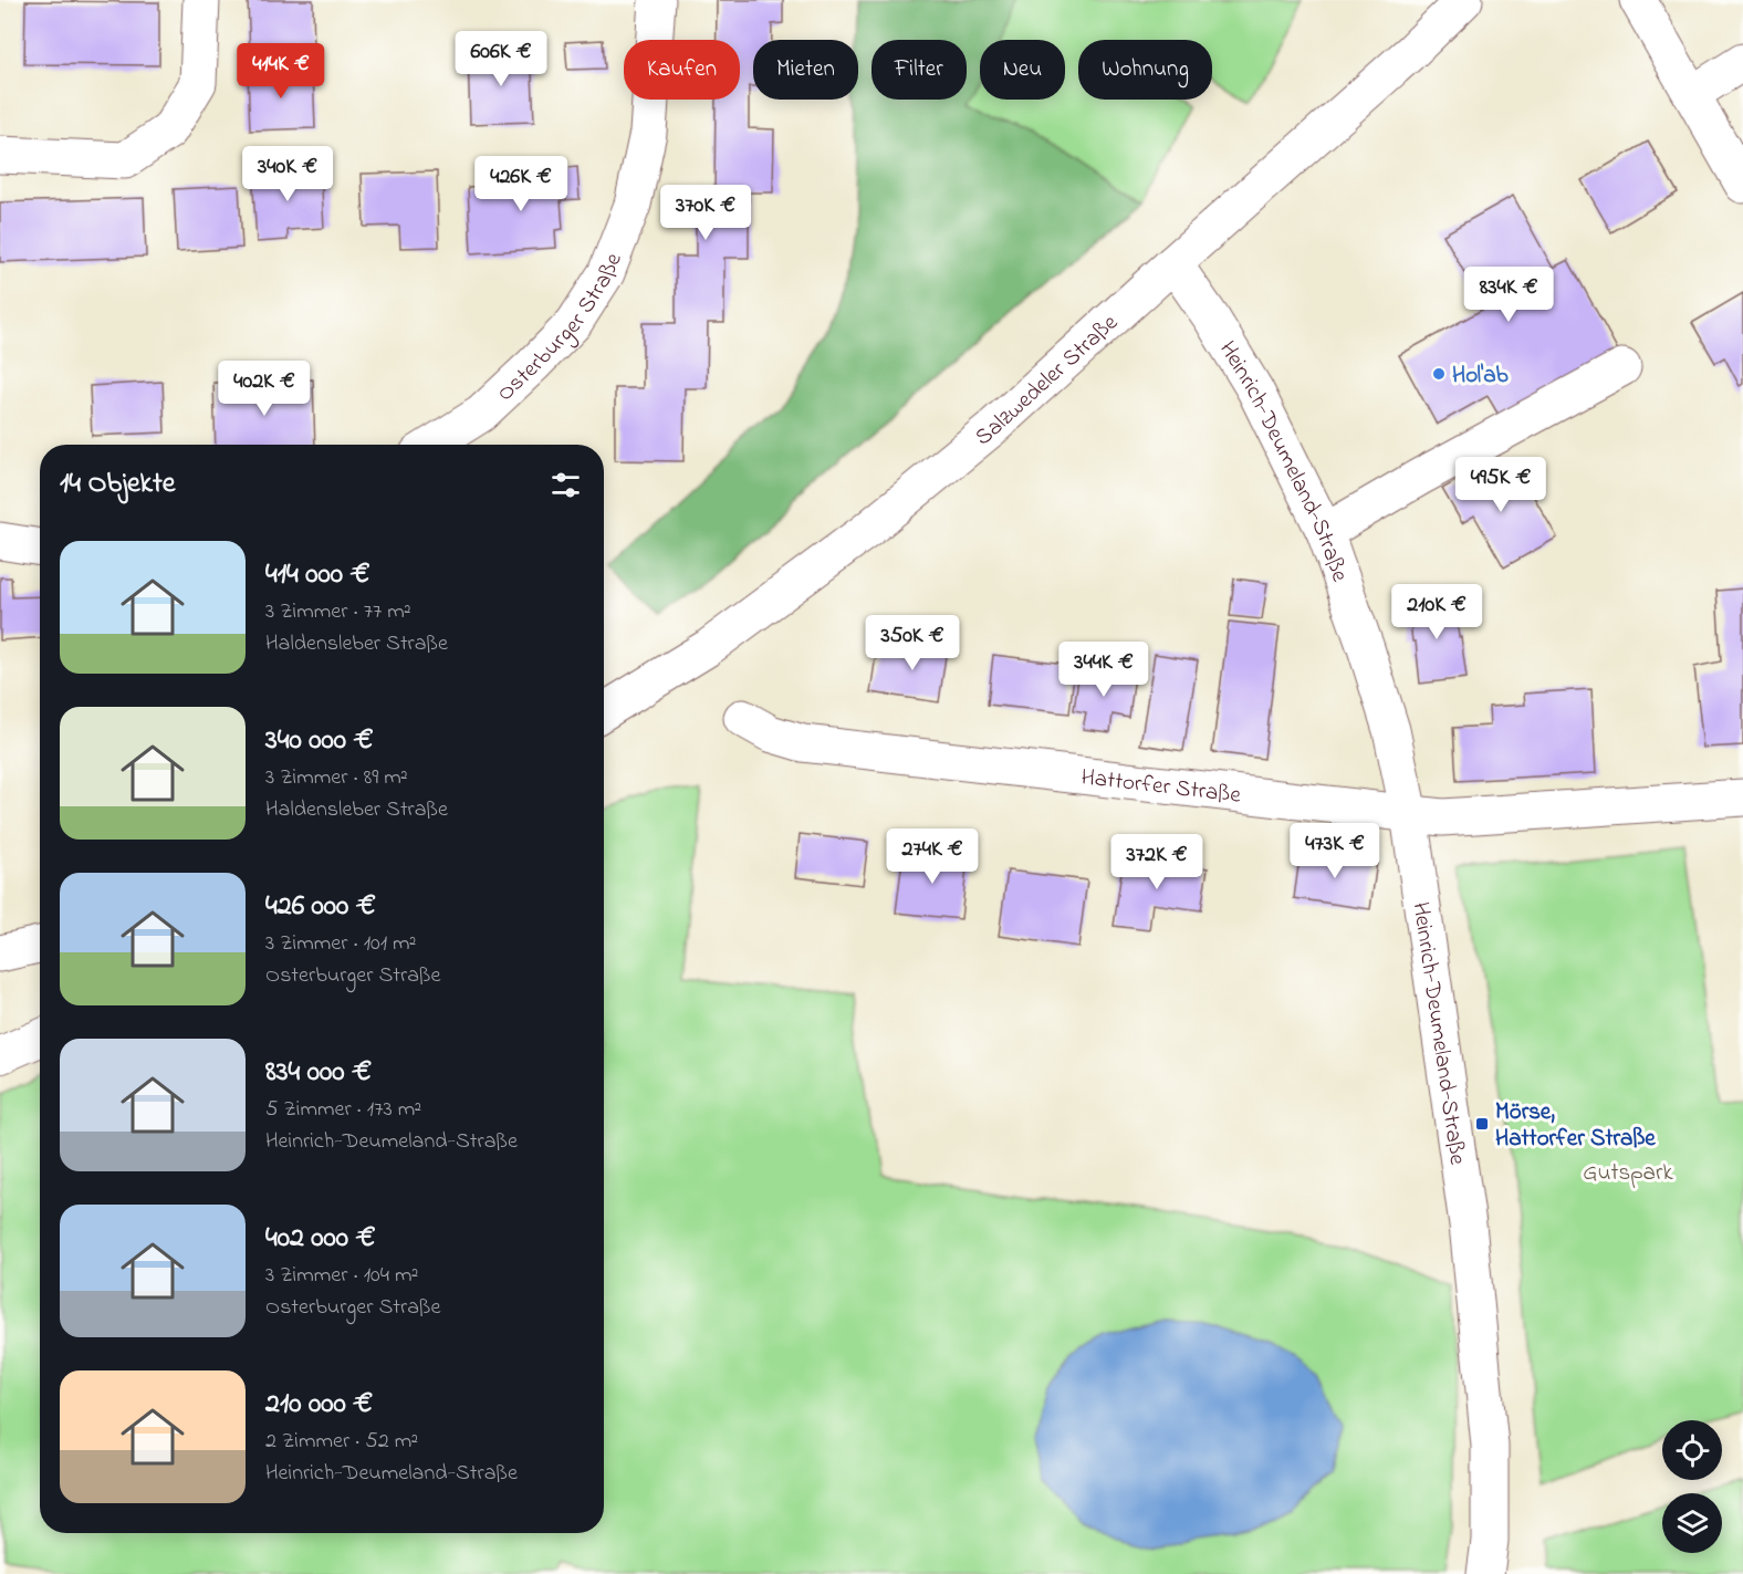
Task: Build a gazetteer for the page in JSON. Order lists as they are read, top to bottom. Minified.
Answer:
{"streets":{"street":["Osterburger Straße","Salzwedeler Straße","Heinrich-Deumeland-Straße","Hattorfer Straße"]},"crossings":[["Salzwedeler Straße","Heinrich-Deumeland-Straße"],["Heinrich-Deumeland-Straße","Hattorfer Straße"]],"parks":["Gutspark"],"places":{"other":["Hol'ab"],"transit":["Mörse, Hattorfer Straße"]},"page":{"price":["606K €","414K €","340K €","426K €","370K €","834K €","402K €","495K €","210K €","350K €","344K €","473K €","274K €","372K €"],"chip":["Kaufen","Mieten","Filter","Neu","Wohnung"],"heading":"14 Objekte","list":[{"name":"414 000 €","note":"3 Zimmer · 77 m² · Haldensleber Straße"},{"name":"340 000 €","note":"3 Zimmer · 89 m² · Haldensleber Straße"},{"name":"426 000 €","note":"3 Zimmer · 101 m² · Osterburger Straße"},{"name":"834 000 €","note":"5 Zimmer · 173 m² · Heinrich-Deumeland-Straße"},{"name":"402 000 €","note":"3 Zimmer · 104 m² · Osterburger Straße"},{"name":"210 000 €","note":"2 Zimmer · 52 m² · Heinrich-Deumeland-Straße"}]}}
